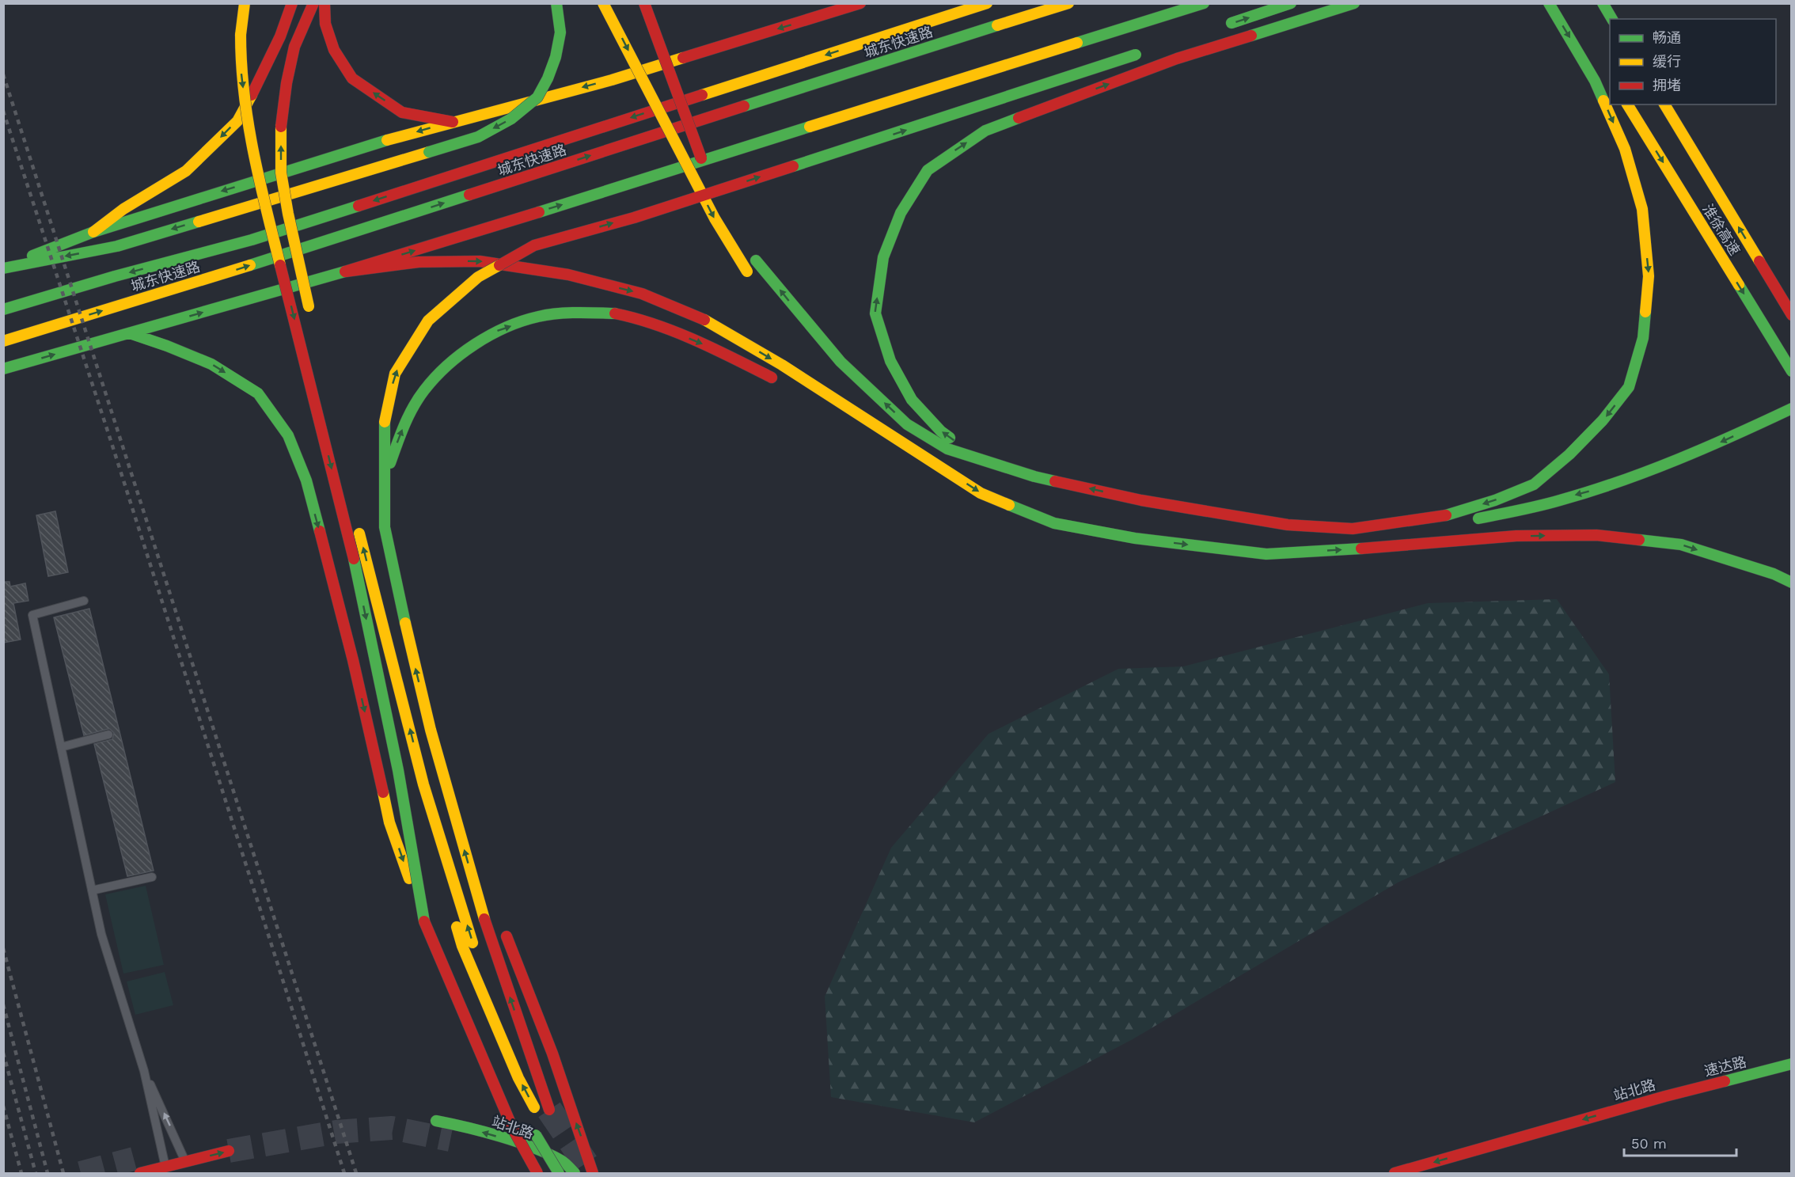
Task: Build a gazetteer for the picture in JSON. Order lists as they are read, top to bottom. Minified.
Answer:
{"streets":{"main road":["城东快速路","淮徐高速","速达路","站北路"]},"crossings":[["速达路","站北路"]],"one_way":["站北路"],"legend":["畅通","缓行","拥堵"],"scale_bar":"50 m"}
